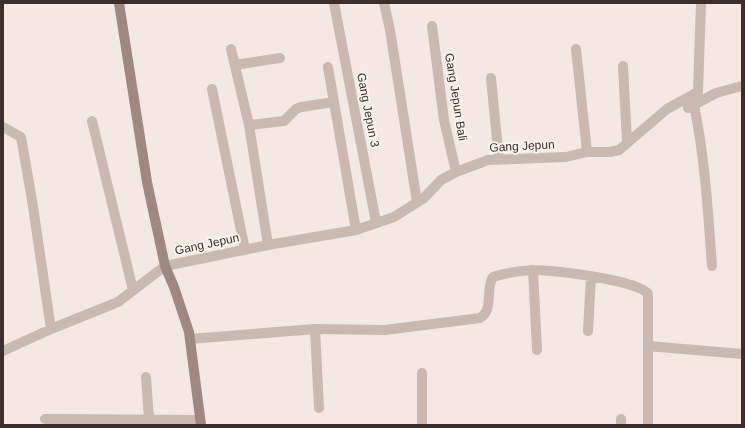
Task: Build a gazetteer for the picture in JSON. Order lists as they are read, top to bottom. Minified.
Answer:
{"streets":{"street":["Gang Jepun Bali","Gang Jepun 3","Gang Jepun"]},"crossings":[["Gang Jepun Bali","Gang Jepun"],["Gang Jepun 3","Gang Jepun"]]}
